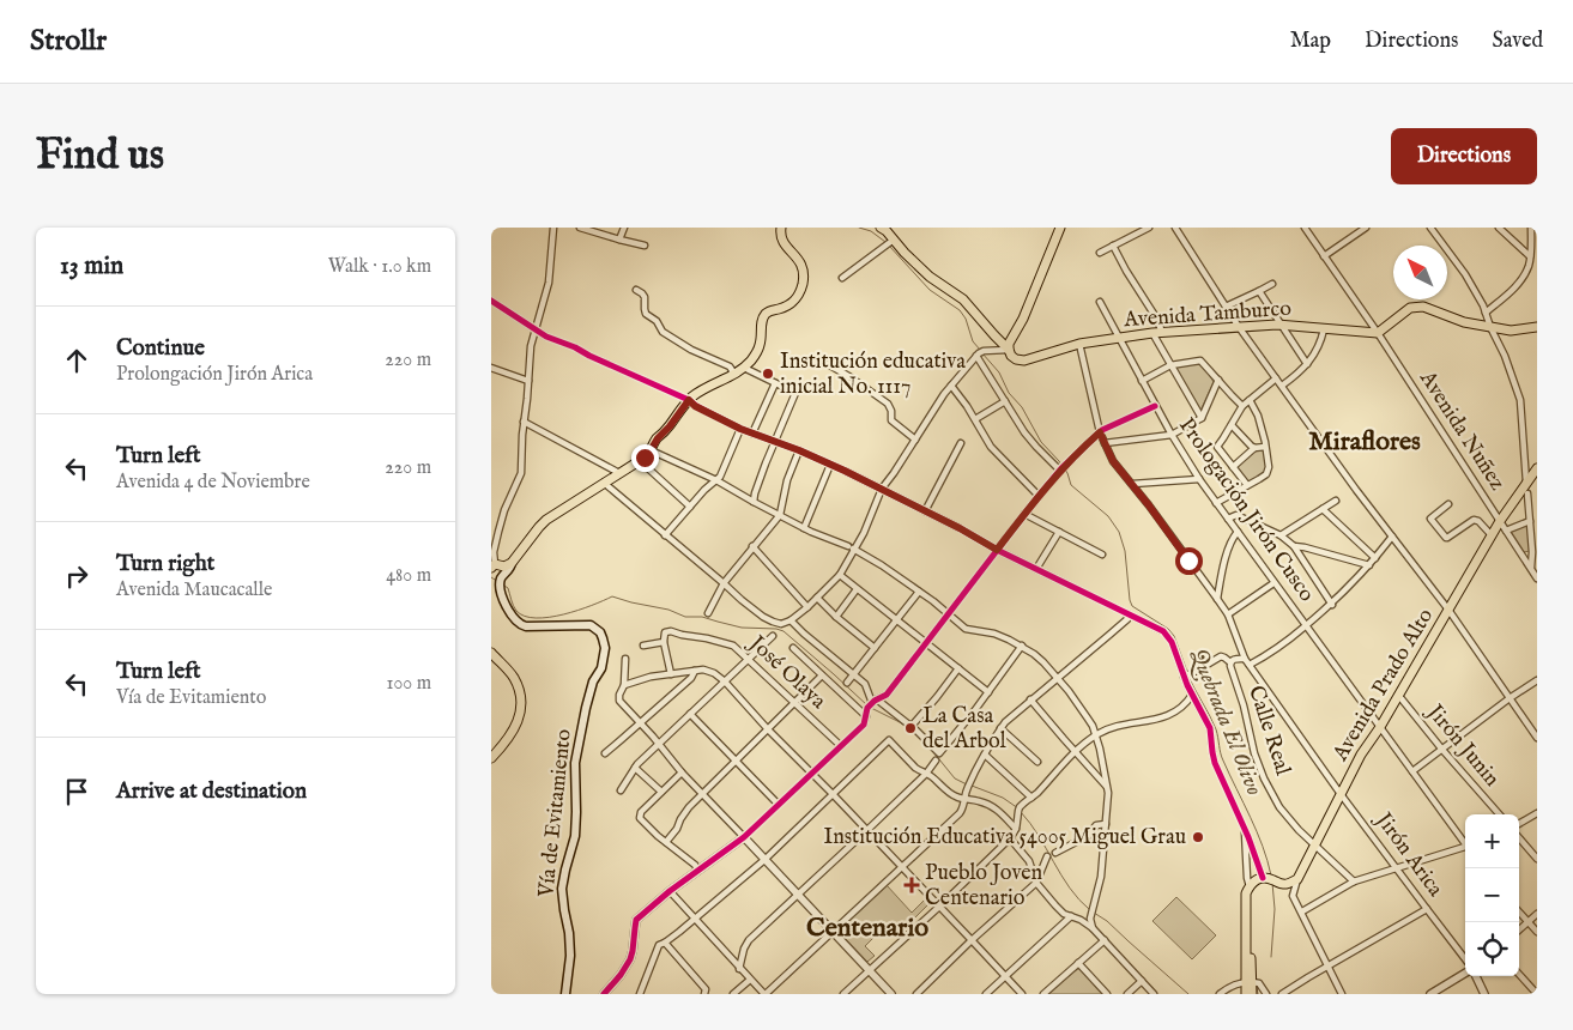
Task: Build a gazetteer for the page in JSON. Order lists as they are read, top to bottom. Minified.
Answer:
{"streets":{"main road":["Avenida Tamburco","Avenida Prado Alto","Vía de Evitamiento"],"street":["Avenida Nuñez","Prologación Jirón Cusco","José Olaya","Calle Real","Jirón Junin","Jirón Arica"]},"crossings":[["Avenida Tamburco","Avenida Nuñez"],["Avenida Tamburco","Prologación Jirón Cusco"],["Avenida Tamburco","Jirón Arica"],["Avenida Nuñez","Avenida Prado Alto"],["Prologación Jirón Cusco","Avenida Prado Alto"],["Avenida Prado Alto","Calle Real"],["Avenida Prado Alto","Jirón Junin"],["Avenida Prado Alto","Jirón Arica"],["Calle Real","Jirón Arica"]],"districts":["Miraflores","Centenario"],"water":["Quebrada El Olivo"],"places":{"other":["Institución educativa inicial No. 1117","La Casa del Arbol","Institución Educativa 54005 Miguel Grau"],"health":["Pueblo Joven Centenario"]},"north":"top left","page":{"header":"Strollr","nav":["Map","Directions","Saved"],"buttons":"Directions","title":"Find us","heading":["13 min","Walk · 1.0 km"],"list":[["Continue","Prolongación Jirón Arica","220 m"],["Turn left","Avenida 4 de Noviembre","220 m"],["Turn right","Avenida Maucacalle","480 m"],["Turn left","Vía de Evitamiento","100 m"],"Arrive at destination"],"map_buttons":["+","−"]}}
